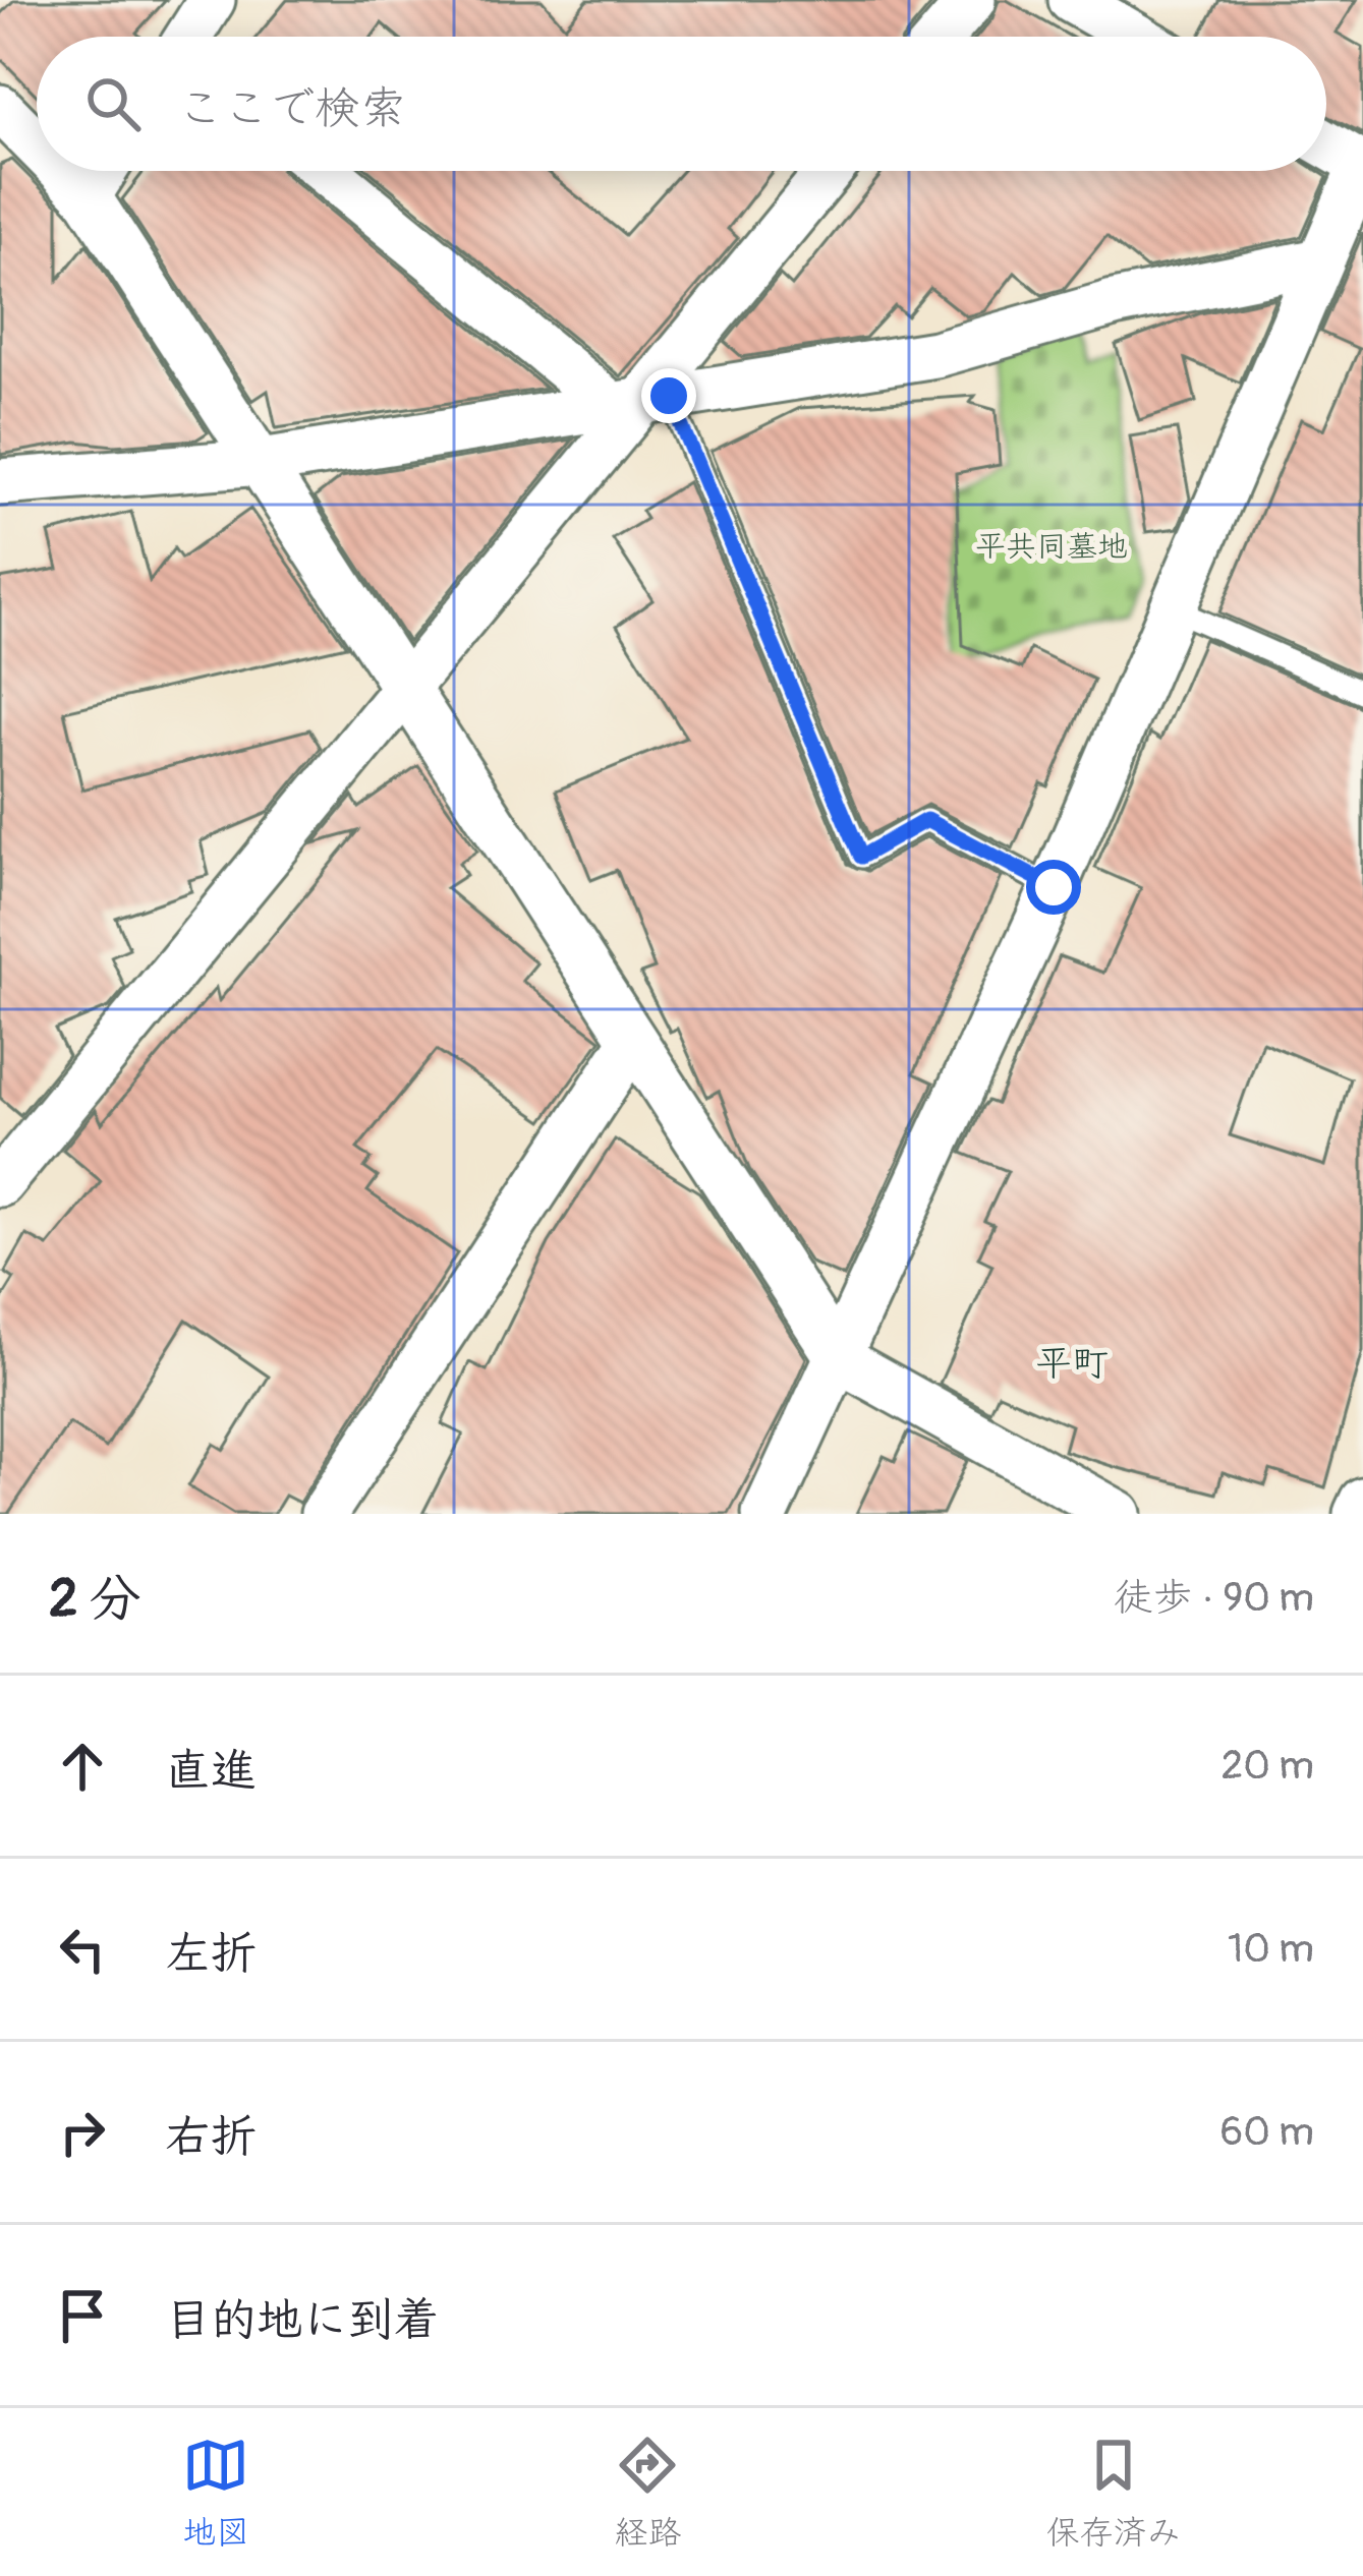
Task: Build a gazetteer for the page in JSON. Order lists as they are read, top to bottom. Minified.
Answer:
{"districts":["平町"],"parks":["平共同墓地"],"page":{"search":"ここで検索","heading":["2 分","徒歩 · 90 m"],"list":[["直進","20 m"],["左折","10 m"],["右折","60 m"],"目的地に到着"],"nav":["地図","経路","保存済み"]}}
